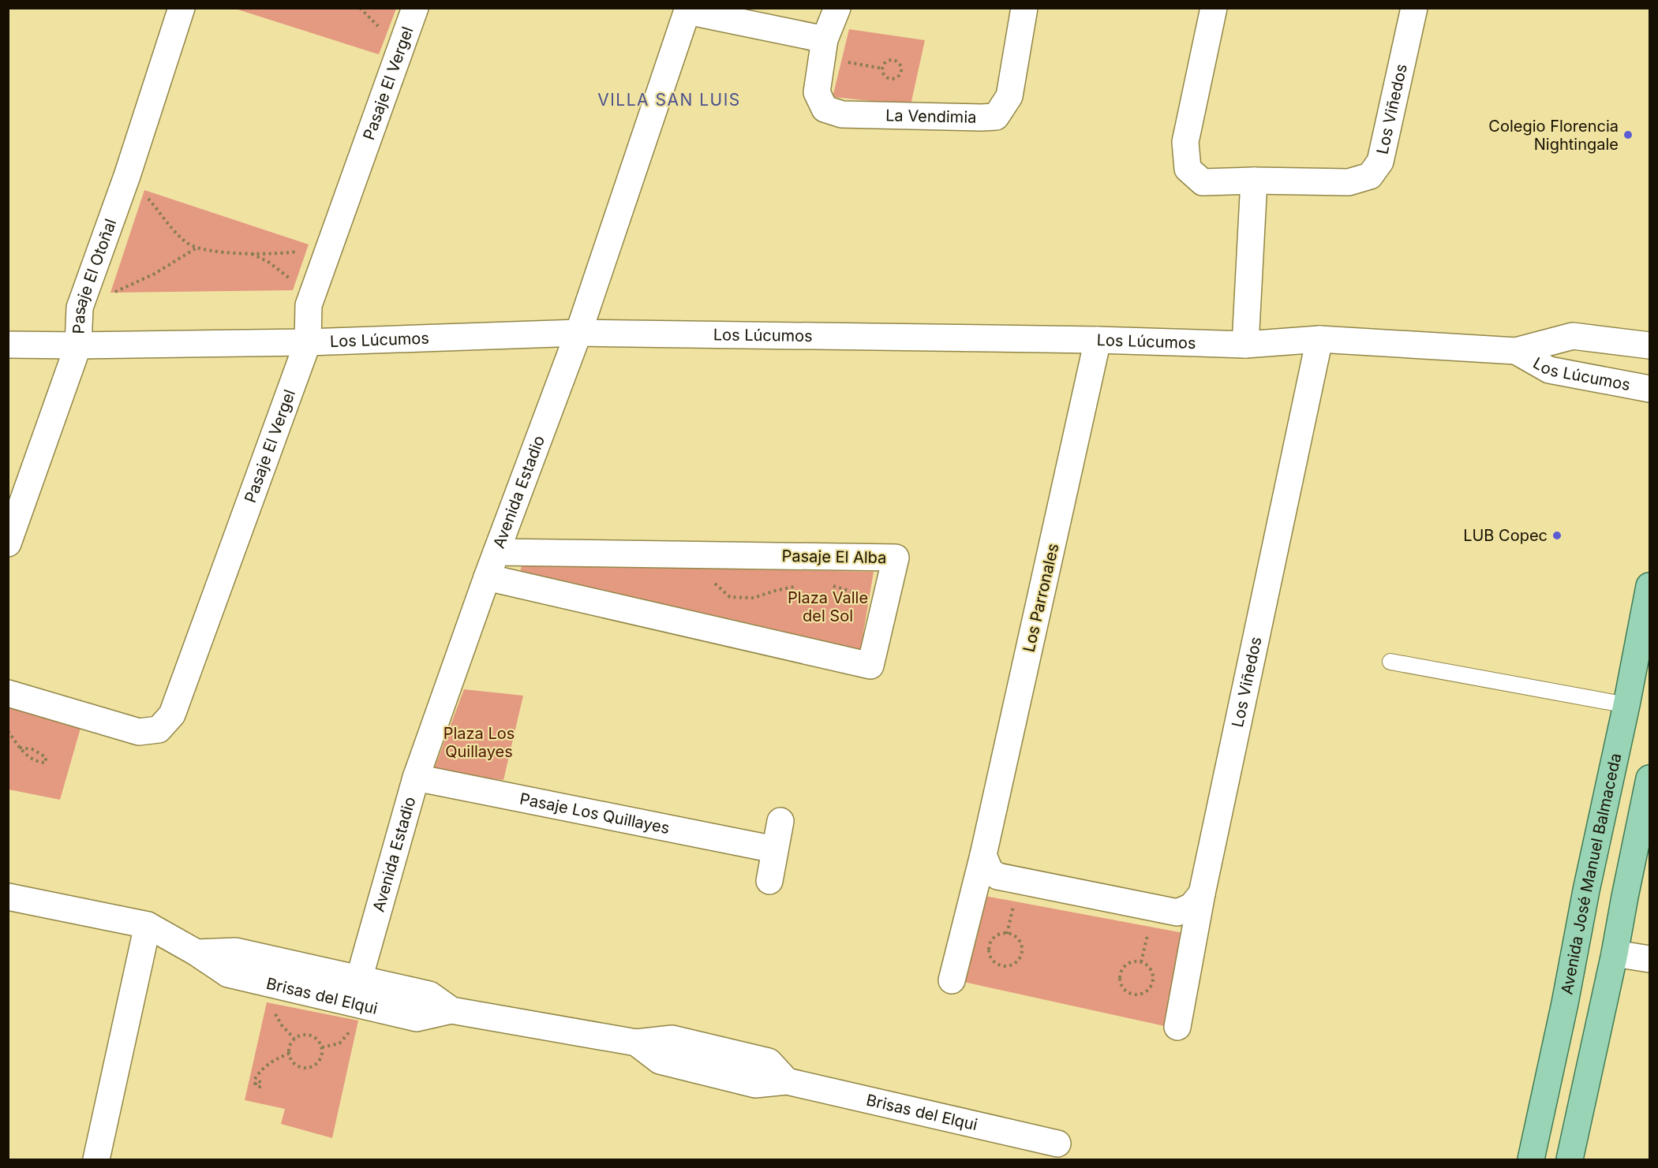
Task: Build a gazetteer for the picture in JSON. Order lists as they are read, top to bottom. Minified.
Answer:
{"streets":{"main road":["Avenida José Manuel Balmaceda"],"street":["Pasaje El Vergel","Los Viñedos","La Vendimia","Pasaje El Otoñal","Los Lúcumos","Avenida Estadio","Pasaje El Alba","Los Parronales","Pasaje Los Quillayes","Brisas del Elqui"]},"crossings":[["Pasaje El Vergel","Los Lúcumos"],["Los Viñedos","Los Lúcumos"],["Pasaje El Otoñal","Los Lúcumos"],["Los Lúcumos","Avenida Estadio"],["Los Lúcumos","Los Parronales"],["Avenida Estadio","Pasaje El Alba"],["Avenida Estadio","Pasaje Los Quillayes"],["Avenida Estadio","Brisas del Elqui"]],"districts":["VILLA SAN LUIS"],"parks":["Plaza Valle del Sol","Plaza Los Quillayes"],"places":["Colegio Florencia Nightingale","LUB Copec"]}
